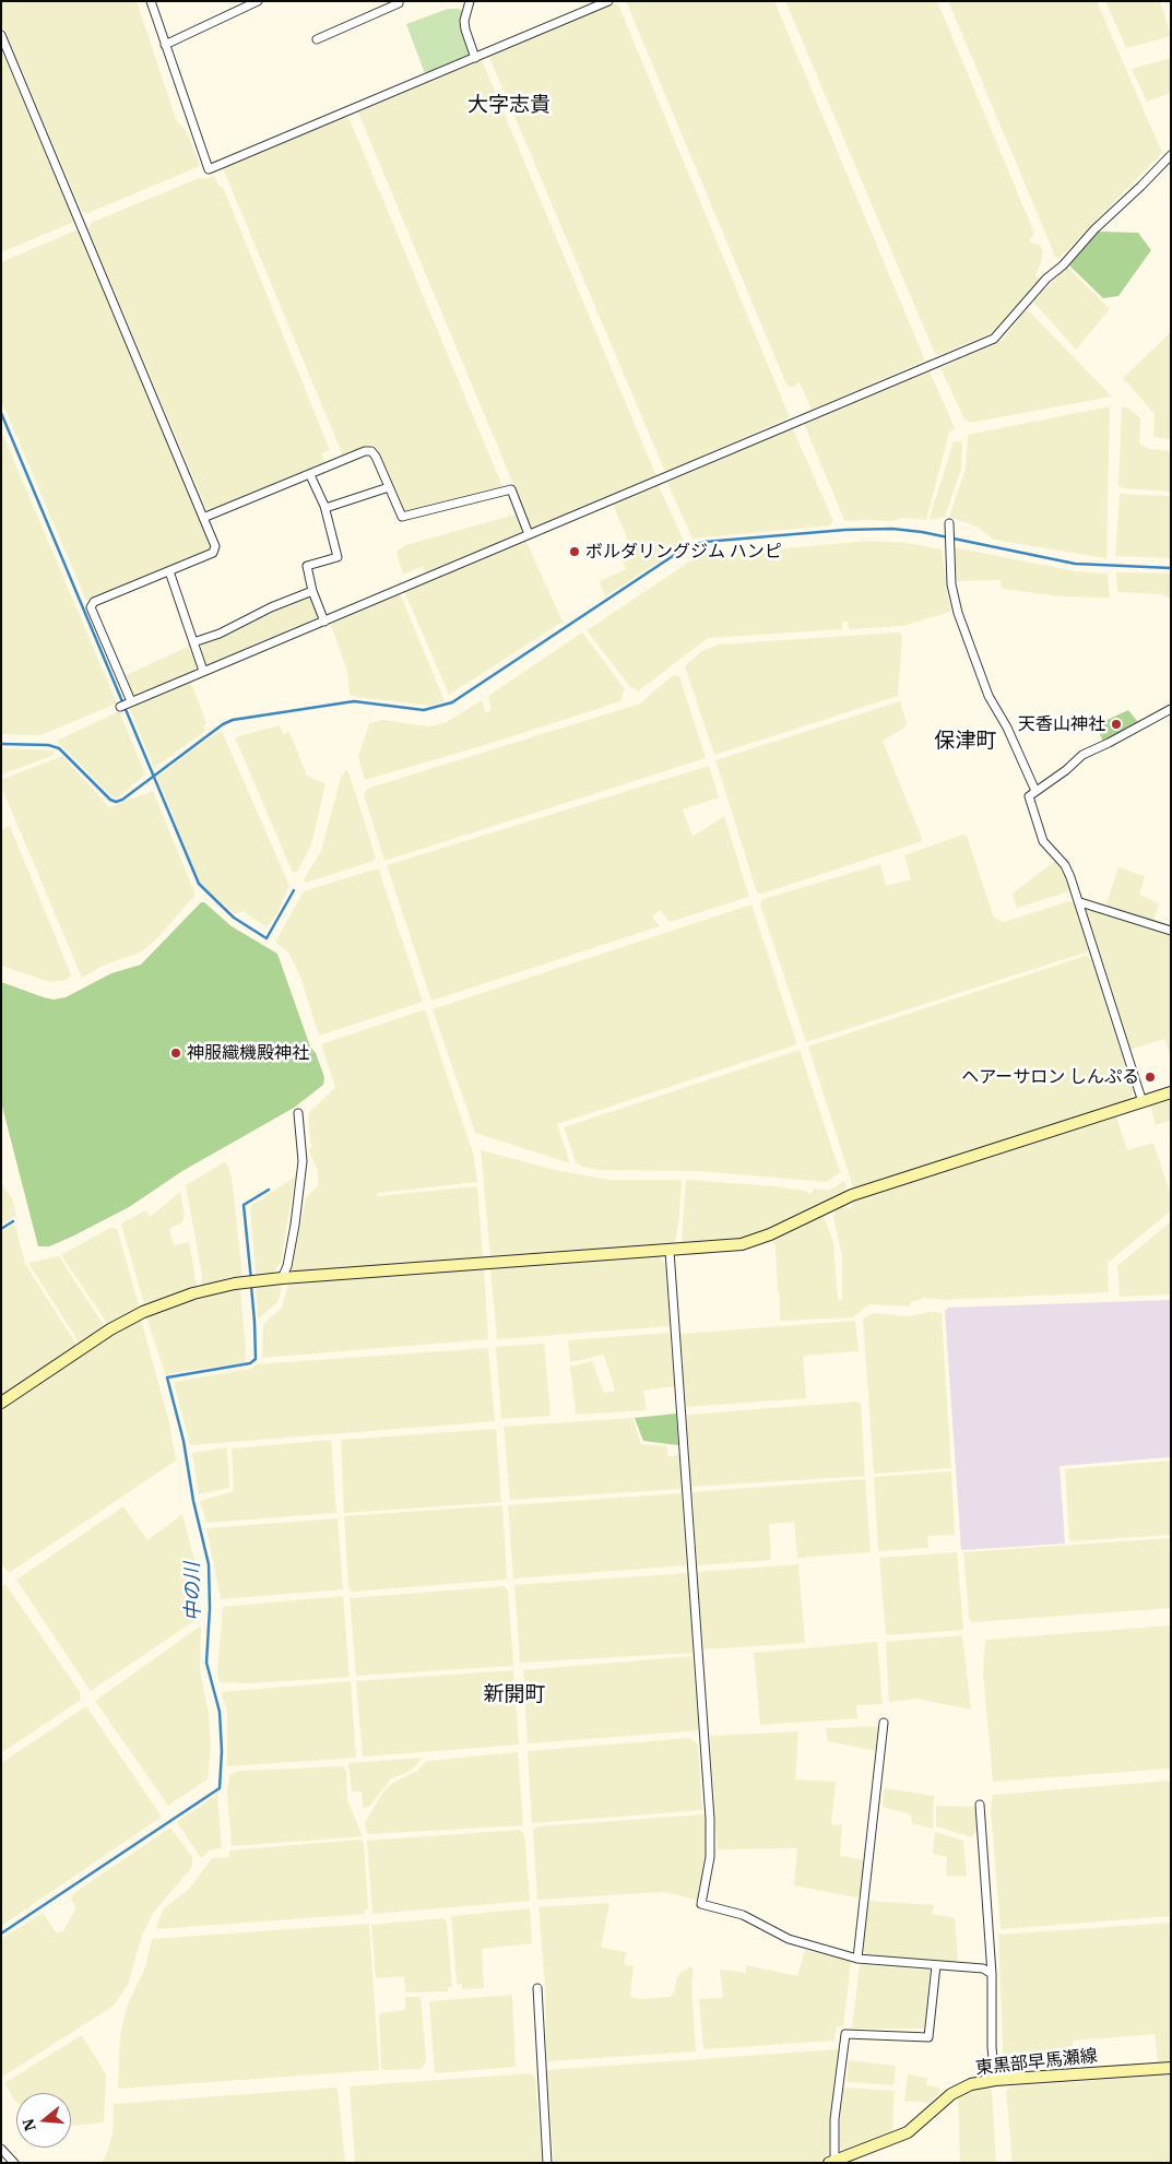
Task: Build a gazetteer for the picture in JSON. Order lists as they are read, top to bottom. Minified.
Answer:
{"streets":{"street":["東黒部早馬瀬線"]},"districts":["大字志貴","保津町","新開町"],"water":["中の川"],"places":["ボルダリングジム ハンピ","天香山神社","神服織機殿神社","ヘアーサロン しんぷる"],"north":"left"}
